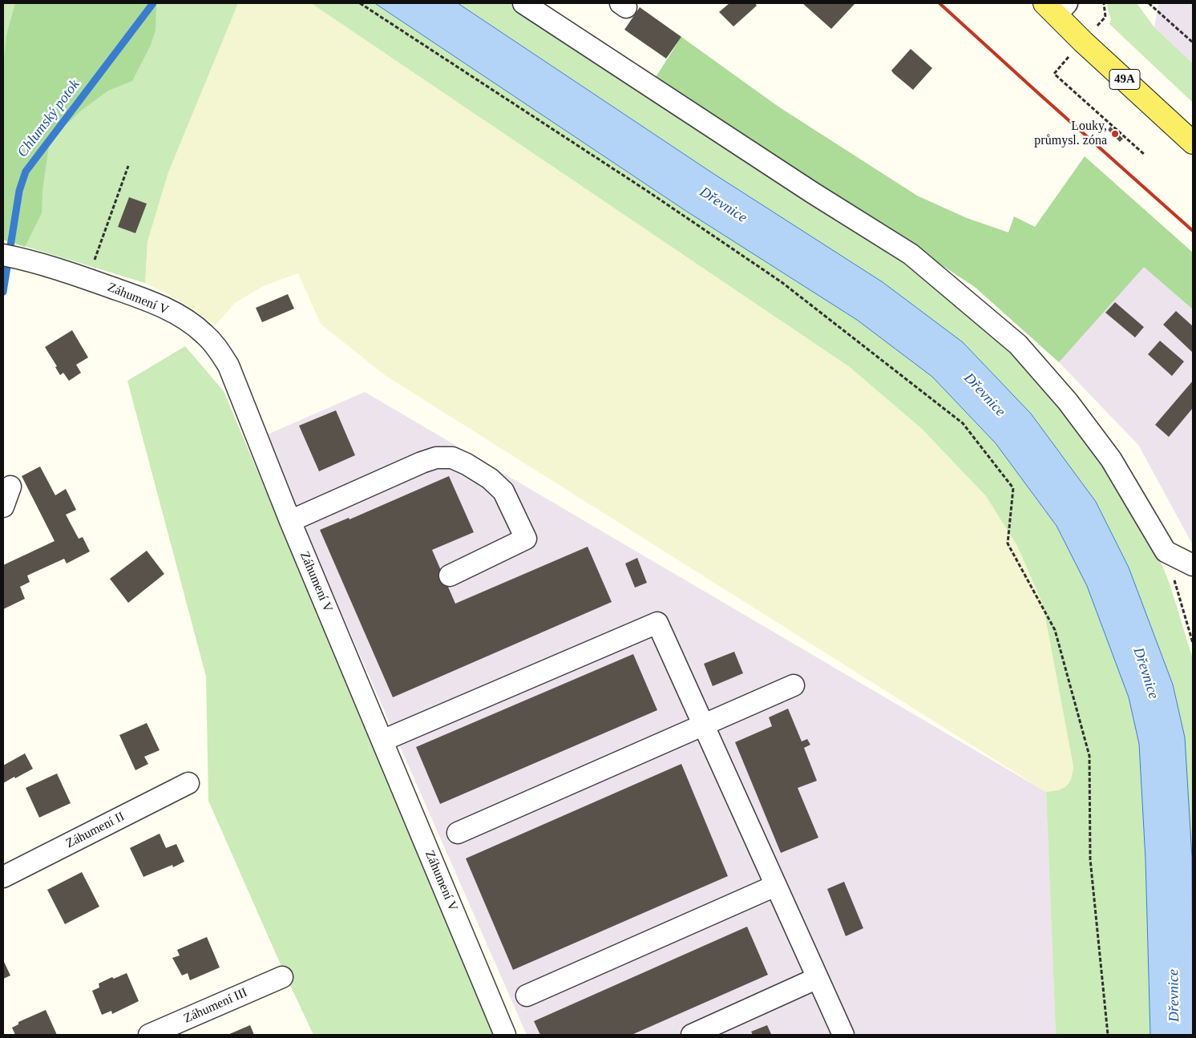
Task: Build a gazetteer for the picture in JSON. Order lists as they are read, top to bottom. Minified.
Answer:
{"streets":{"main road":["49A"],"street":["Záhumení V","Záhumení II","Záhumení III"]},"water":["Chlumský potok","Dřevnice"],"places":["Louky, průmysl. zóna"]}
